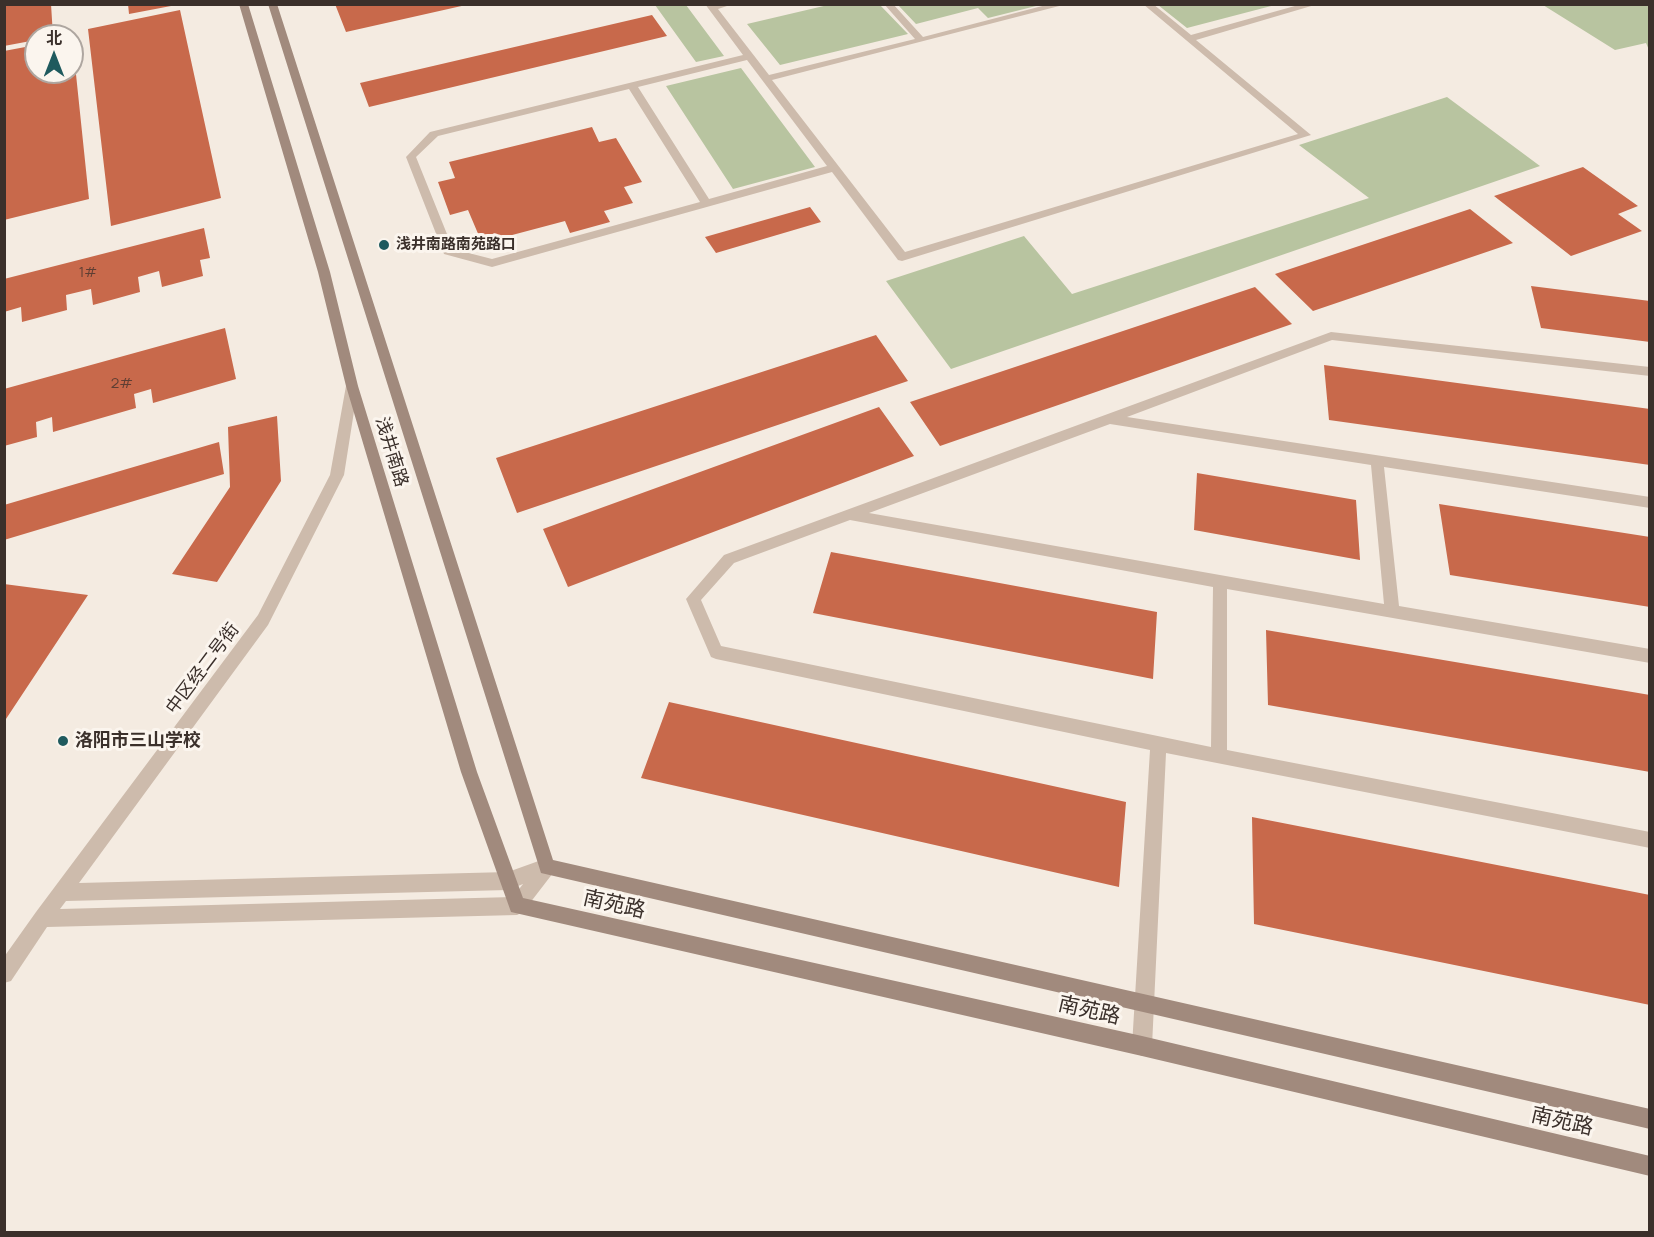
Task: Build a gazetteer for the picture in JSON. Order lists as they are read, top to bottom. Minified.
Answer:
{"streets":{"street":["浅井南路","中区经二号街","南苑路"]},"crossings":[["浅井南路","中区经二号街"],["浅井南路","南苑路"]],"places":["浅井南路南苑路口","洛阳市三山学校"],"house_numbers":["1#","2#"],"north":"top"}
